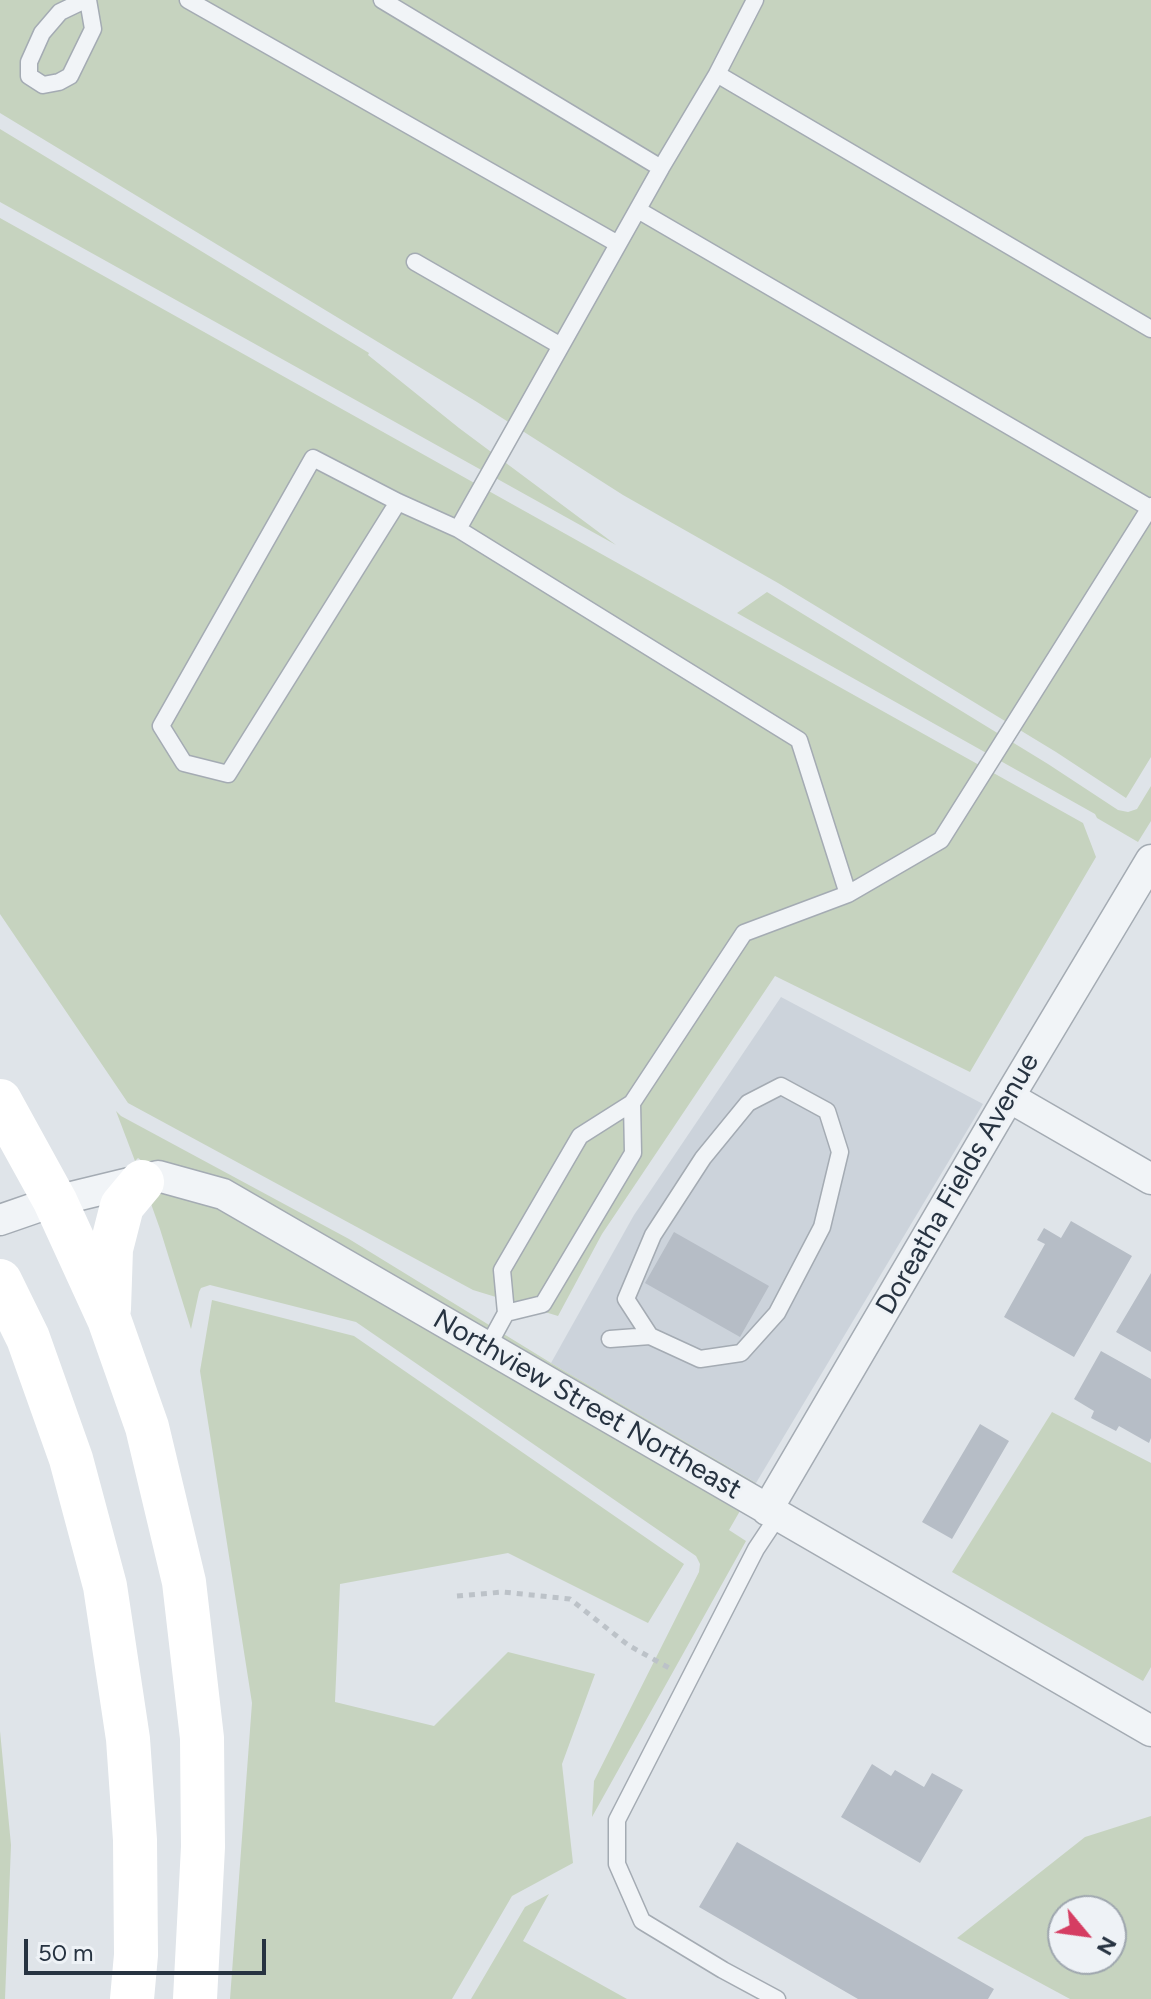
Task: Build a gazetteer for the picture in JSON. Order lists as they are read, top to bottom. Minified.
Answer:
{"streets":{"street":["Doreatha Fields Avenue","Northview Street Northeast"]},"crossings":[["Doreatha Fields Avenue","Northview Street Northeast"]],"scale_bar":"50 m","north":"bottom right"}
